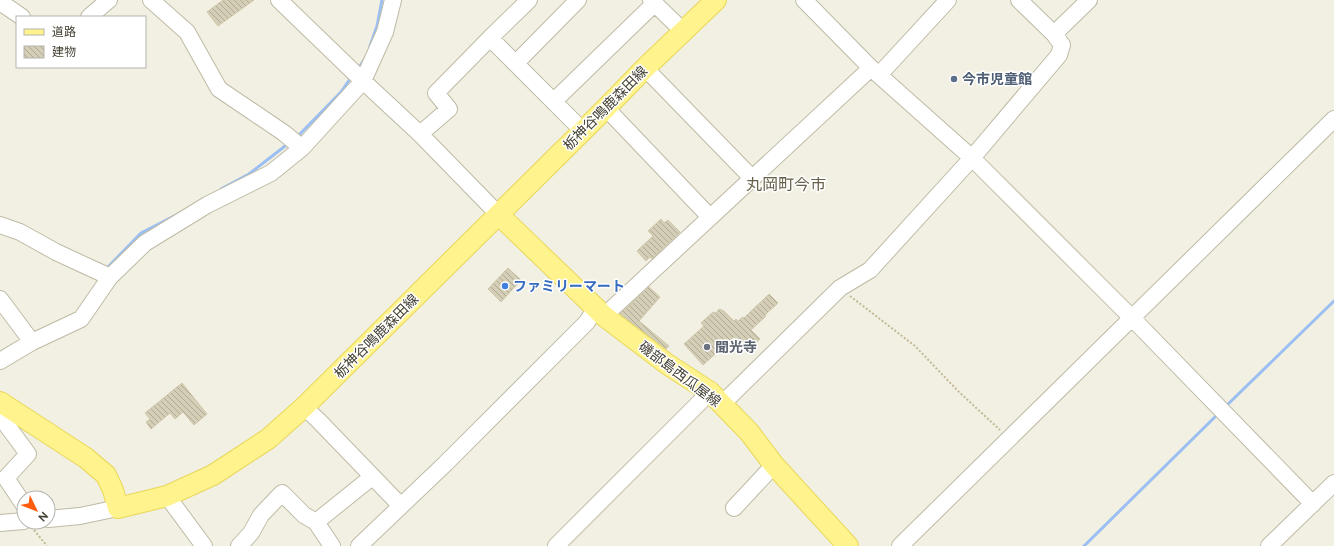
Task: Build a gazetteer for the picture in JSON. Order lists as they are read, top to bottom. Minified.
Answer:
{"streets":{"main road":["栃神谷鳴鹿森田線","磯部島西瓜屋線"]},"crossings":[["栃神谷鳴鹿森田線","磯部島西瓜屋線"]],"districts":["丸岡町今市"],"places":["今市児童館","ファミリーマート","聞光寺"],"legend":["道路","建物"],"north":"bottom right"}
